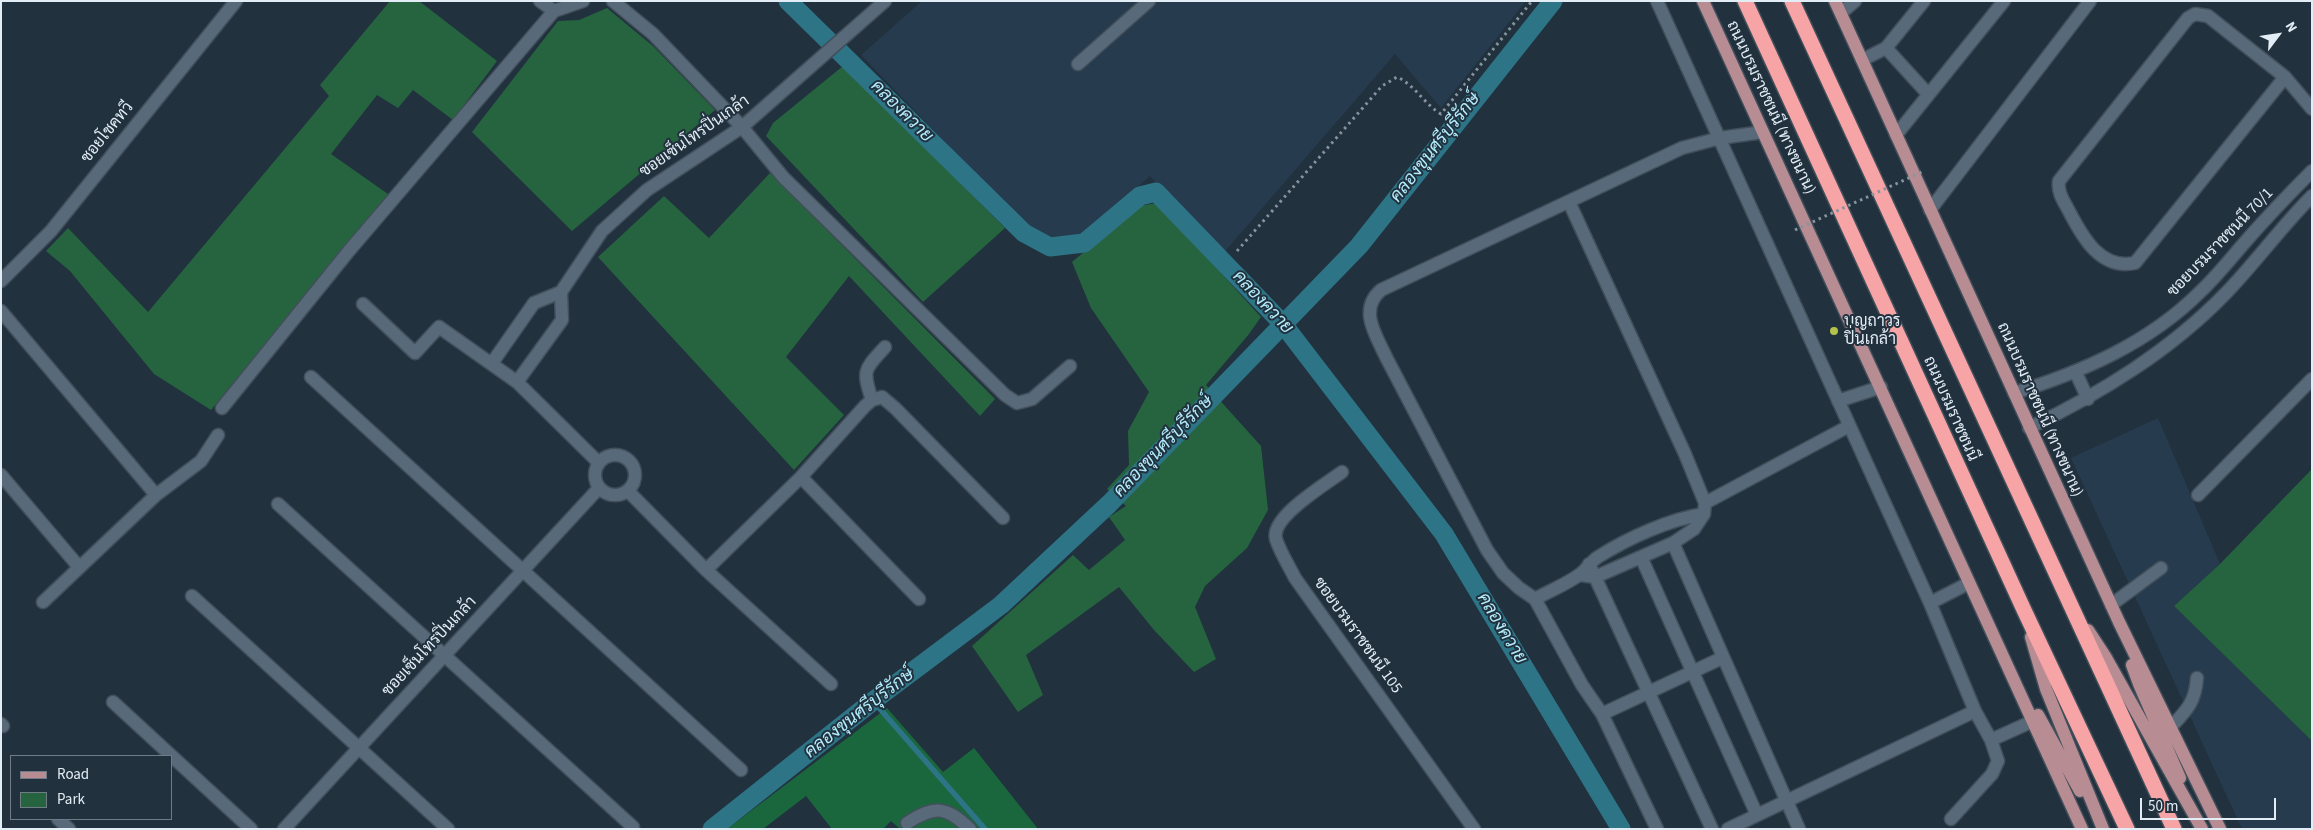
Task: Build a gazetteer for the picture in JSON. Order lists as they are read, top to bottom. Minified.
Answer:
{"streets":{"highway":["ถนนบรมราชชนนี"],"main road":["ถนนบรมราชชนนี (ทางขนาน)"],"street":["ซอยโชคทวี","ซอยเซ็นโทรปิ่นเกล้า","ซอยบรมราชชนนี 70/1","ซอยบรมราชชนนี 105"]},"crossings":[["ถนนบรมราชชนนี (ทางขนาน)","ซอยบรมราชชนนี 70/1"]],"water":["คลองควาย","คลองขุนศรีบุรีรักษ์"],"places":["บุญถาวร ปิ่นเกล้า"],"legend":["Road","Park"],"scale_bar":"50 m","north":"top right"}
